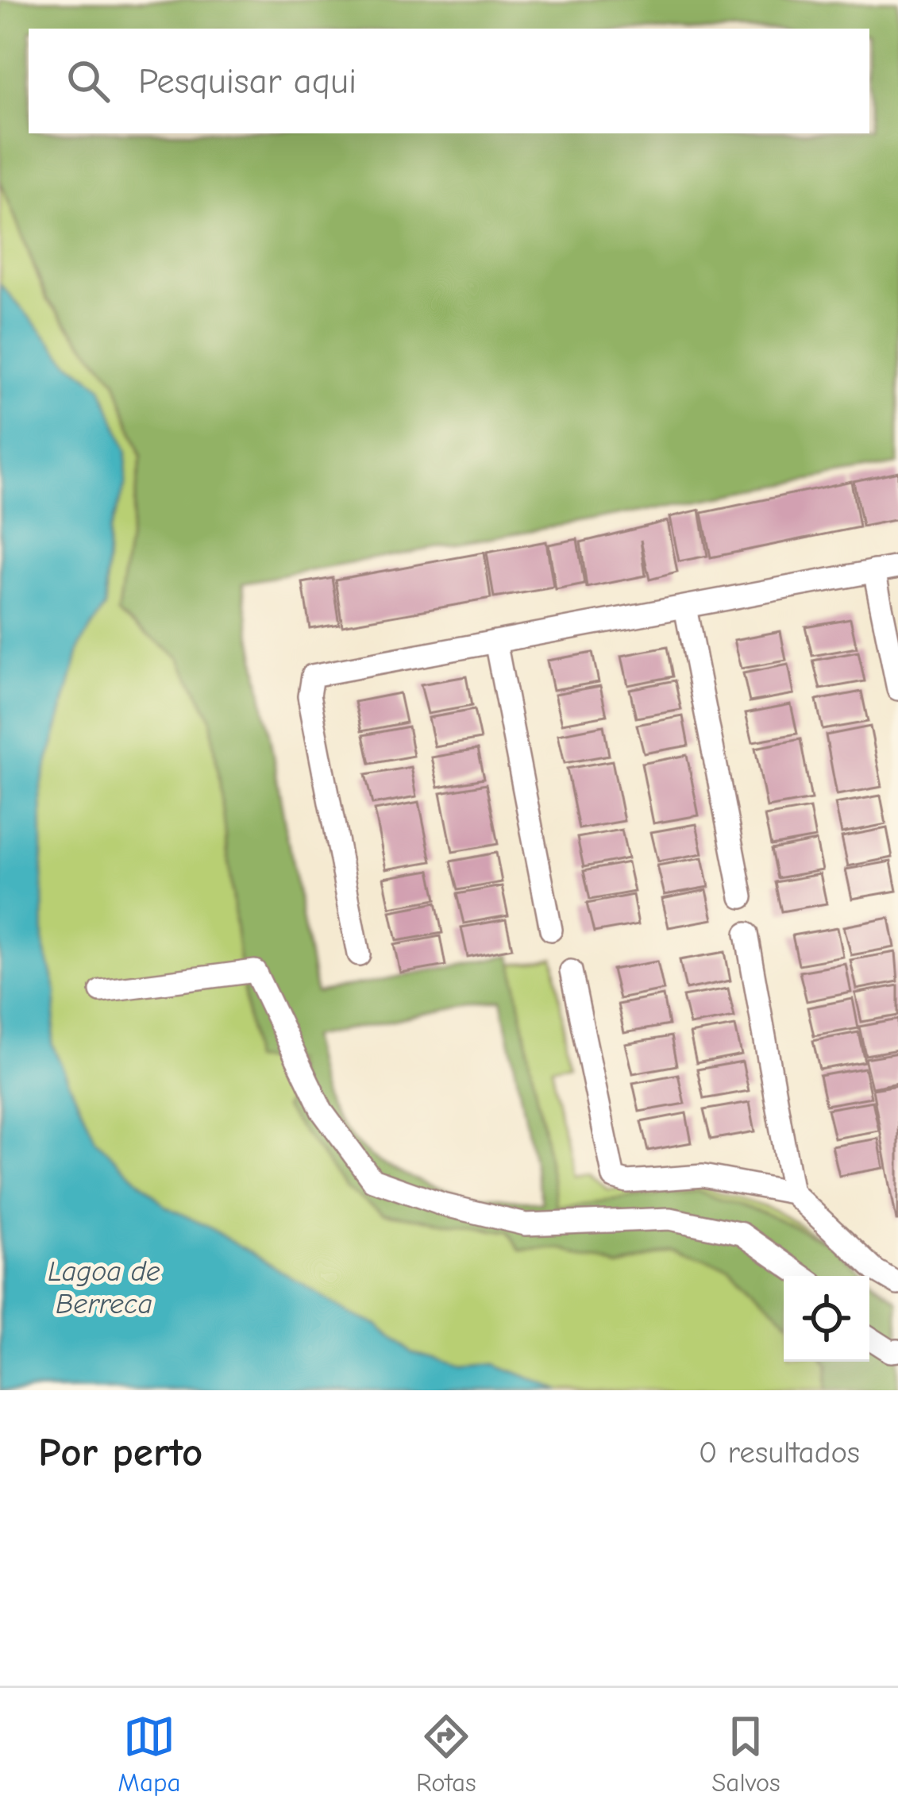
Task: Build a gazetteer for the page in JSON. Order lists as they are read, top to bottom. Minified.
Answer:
{"water":["Lagoa de Berreca"],"page":{"search":"Pesquisar aqui","heading":["Por perto","0 resultados"],"nav":["Mapa","Rotas","Salvos"]}}
